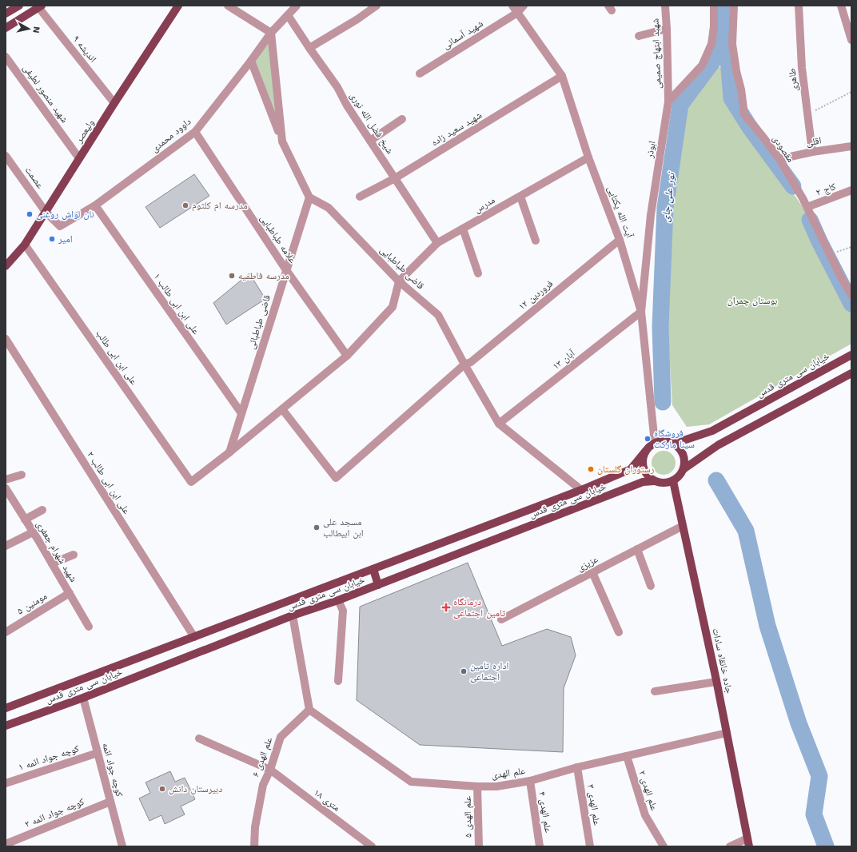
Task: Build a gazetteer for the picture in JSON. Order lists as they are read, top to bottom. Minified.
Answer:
{"streets":{"main road":["ولیعصر","خیابان سی متری قدس","جاده خانقاه سادات"],"street":["شهید آسمانی","اندیشه ۹","شهید ابتهاج صمیمی","طاهری","شهید منصور لطیفی","شیخ فضل الله نوری","شهید سعید زاده","داوود محمدی","اقلی","مقصودی","ابوذر","عصمت","کاج ۲","مدرس","آیت الله یکتایی","علامه طباطبایی","قاضی طباطبایی","۱۲ فروردین","علی ابن ابی طالب ۱","قاضی طباطبائی","علی ابن ابی طالب","۱۳ آبان","علی ابن ابی طالب ۲","شهید شهرام جعفری","عزیزی","۵ مومنین","علم الهدی ۶","کوچه جواد ائمه ۱","کوچه جواد ائمه","علم الهدی","علم الهدی ۲","۱۸ متری","علم الهدی ۳","علم الهدی ۴","کوچه جواد ائمه ۲","علم الهدی ۵"]},"crossings":[["شهید آسمانی","آیت الله یکتایی"],["اندیشه ۹","ولیعصر"],["شهید ابتهاج صمیمی","ابوذر"],["طاهری","اقلی"],["شهید منصور لطیفی","ولیعصر"],["شیخ فضل الله نوری","شهید سعید زاده"],["شیخ فضل الله نوری","داوود محمدی"],["شیخ فضل الله نوری","مدرس"],["شهید سعید زاده","آیت الله یکتایی"],["ولیعصر","عصمت"],["ولیعصر","علی ابن ابی طالب"],["داوود محمدی","عصمت"],["داوود محمدی","علامه طباطبایی"],["داوود محمدی","علی ابن ابی طالب ۱"],["اقلی","مقصودی"],["مقصودی","کاج ۲"],["ابوذر","آیت الله یکتایی"],["ابوذر","۱۳ آبان"],["مدرس","آیت الله یکتایی"],["مدرس","قاضی طباطبایی"],["آیت الله یکتایی","۱۲ فروردین"],["آیت الله یکتایی","۱۳ آبان"],["آیت الله یکتایی","خیابان سی متری قدس"],["آیت الله یکتایی","جاده خانقاه سادات"],["علامه طباطبایی","قاضی طباطبائی"],["قاضی طباطبایی","۱۲ فروردین"],["قاضی طباطبایی","قاضی طباطبائی"],["قاضی طباطبایی","۱۳ آبان"],["قاضی طباطبایی","خیابان سی متری قدس"],["علی ابن ابی طالب ۱","قاضی طباطبائی"],["قاضی طباطبائی","علی ابن ابی طالب"],["خیابان سی متری قدس","علی ابن ابی طالب ۲"],["خیابان سی متری قدس","جاده خانقاه سادات"],["خیابان سی متری قدس","کوچه جواد ائمه"],["شهید شهرام جعفری","۵ مومنین"],["عزیزی","جاده خانقاه سادات"],["جاده خانقاه سادات","علم الهدی"],["علم الهدی ۶","علم الهدی"],["علم الهدی ۶","۱۸ متری"],["کوچه جواد ائمه ۱","کوچه جواد ائمه"],["کوچه جواد ائمه","کوچه جواد ائمه ۲"],["علم الهدی","علم الهدی ۲"],["علم الهدی","علم الهدی ۳"],["علم الهدی","علم الهدی ۴"],["علم الهدی","علم الهدی ۵"]],"water":["نور علی چای"],"parks":["بوستان چمران"],"places":{"other":["مدرسه ام کلثوم","نان لواش روغنی","امیر","مدرسه فاطمیه","فروشگاه سینا مارکت","رستوران گلستان","مسجد علی ابن ابیطالب","اداره تامین اجتماعی","دبیرستان دانش"],"health":["درمانگاه تامین اجتماعی"]},"north":"right"}
